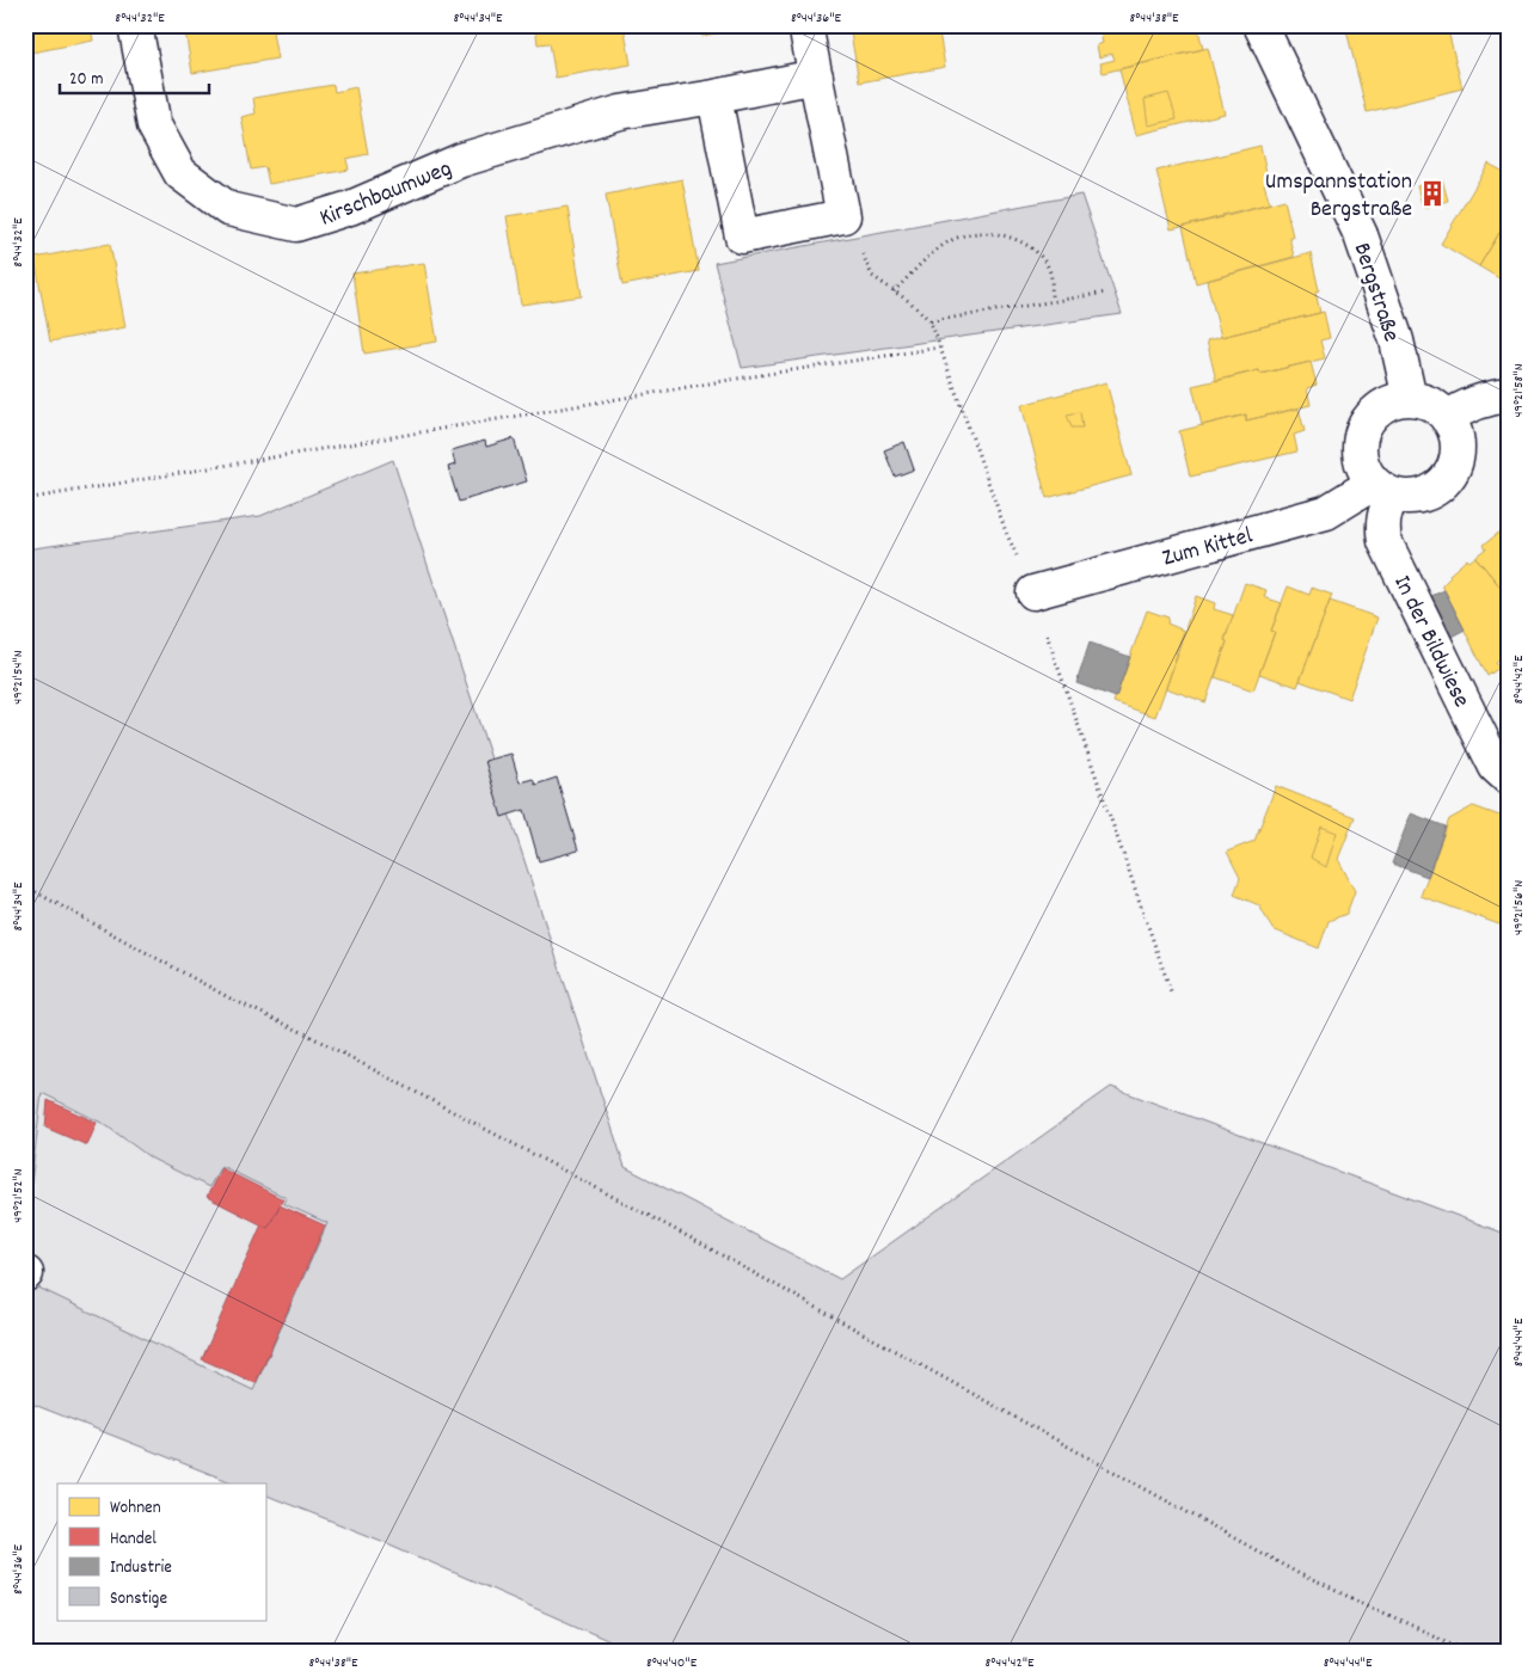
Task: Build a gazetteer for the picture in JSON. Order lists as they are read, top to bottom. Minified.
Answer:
{"streets":{"street":["Kirschbaumweg","Bergstraße","Zum Kittel","In der Bildwiese"]},"crossings":[["Bergstraße","Zum Kittel"],["Bergstraße","In der Bildwiese"],["Zum Kittel","In der Bildwiese"]],"places":{"building":["Umspannstation Bergstraße"]},"legend":["Wohnen","Handel","Industrie","Sonstige"],"scale_bar":"20 m","coordinates":["8°44'32\"E","8°44'34\"E","8°44'36\"E","8°44'38\"E","49°21'58\"N","49°21'54\"N","8°44'42\"E","49°21'56\"N","49°21'52\"N","8°44'44\"E","8°44'40\"E"]}
